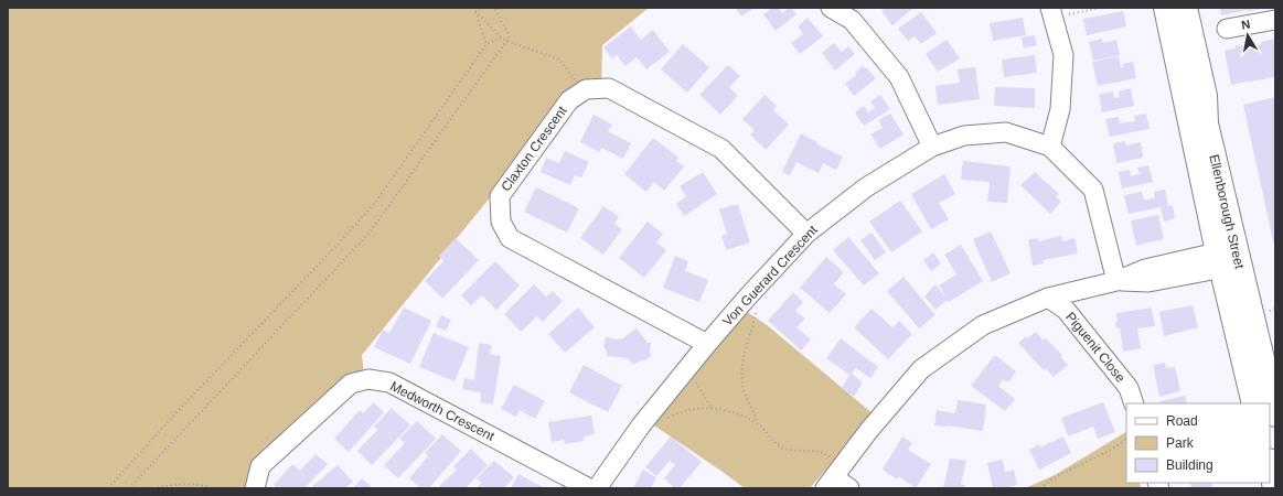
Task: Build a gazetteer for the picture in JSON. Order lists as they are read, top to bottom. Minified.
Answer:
{"streets":{"main road":["Ellenborough Street"],"street":["Claxton Crescent","Von Guerard Crescent","Piguenit Close","Medworth Crescent"]},"crossings":[["Claxton Crescent","Von Guerard Crescent"]],"legend":["Road","Park","Building"],"north":"top"}
